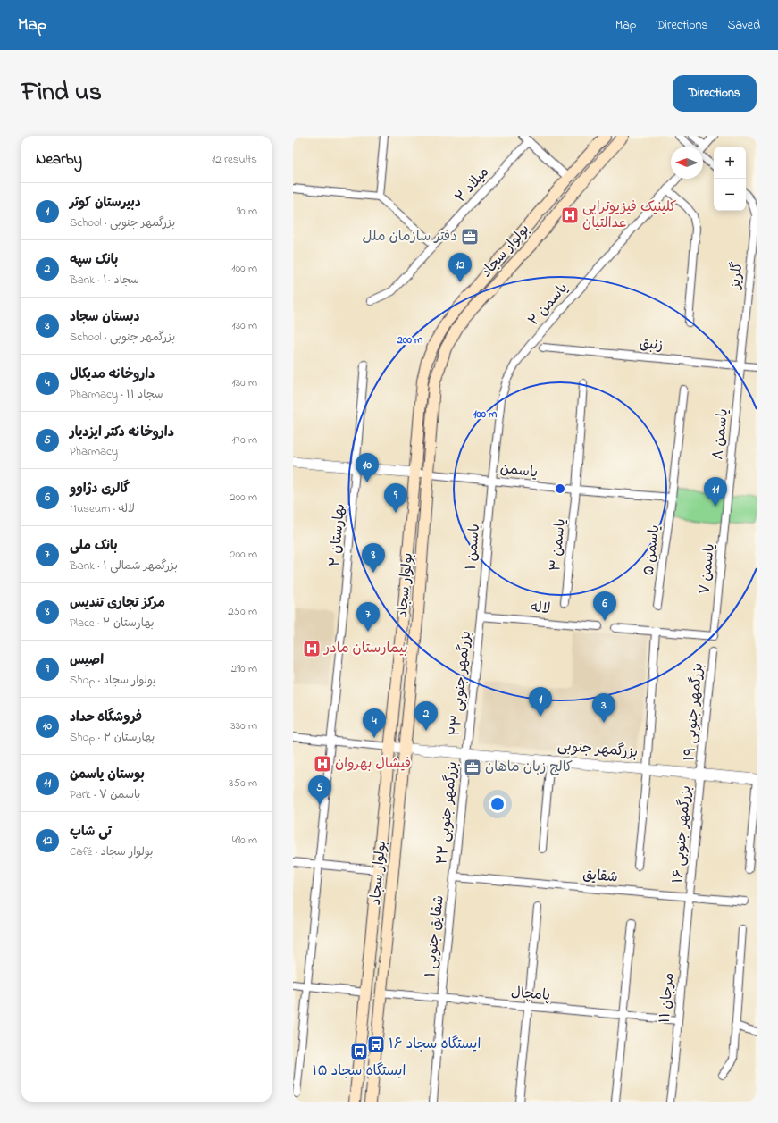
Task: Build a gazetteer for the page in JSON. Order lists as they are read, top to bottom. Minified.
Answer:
{"streets":{"main road":["بولوار سجاد"],"street":["میلاد ۲","گلریز","یاسمن ۲","زنبق","یاسمن ۸","یاسمن","بهارستان ۲","یاسمن ۳","یاسمن ۱","یاسمن ۵","یاسمن ۷","لاله","بزرگمهر جنوبی ۲۳","بزرگمهر جنوبی ۱۹","بزرگمهر جنوبی","بزرگمهر جنوبی ۲۲","بزرگمهر جنوبی ۱۶","شقایق","شقایق جنوبی ۱","پامچال","مرجان ۱۱"]},"crossings":[["بولوار سجاد","یاسمن"],["بولوار سجاد","بزرگمهر جنوبی"],["بولوار سجاد","پامچال"],["گلریز","زنبق"],["گلریز","یاسمن ۸"],["یاسمن ۲","یاسمن"],["یاسمن ۲","یاسمن ۱"],["زنبق","یاسمن ۸"],["یاسمن ۸","یاسمن ۷"],["یاسمن","یاسمن ۳"],["یاسمن","یاسمن ۱"],["یاسمن","یاسمن ۵"],["یاسمن ۱","لاله"],["یاسمن ۱","بزرگمهر جنوبی ۲۳"],["لاله","بزرگمهر جنوبی ۲۳"],["بزرگمهر جنوبی ۲۳","بزرگمهر جنوبی"],["بزرگمهر جنوبی ۲۳","بزرگمهر جنوبی ۲۲"],["بزرگمهر جنوبی ۱۹","بزرگمهر جنوبی"],["بزرگمهر جنوبی ۱۹","بزرگمهر جنوبی ۱۶"],["بزرگمهر جنوبی","بزرگمهر جنوبی ۲۲"],["بزرگمهر جنوبی","بزرگمهر جنوبی ۱۶"],["بزرگمهر جنوبی ۲۲","شقایق"],["بزرگمهر جنوبی ۲۲","شقایق جنوبی ۱"],["بزرگمهر جنوبی ۱۶","شقایق"],["بزرگمهر جنوبی ۱۶","مرجان ۱۱"],["شقایق","شقایق جنوبی ۱"],["شقایق","مرجان ۱۱"],["شقایق جنوبی ۱","پامچال"],["پامچال","مرجان ۱۱"]],"places":{"hospital":["کلینیک فیزیوتراپی عدالتیان","بیمارستان مادر","فیشال بهروان"],"office":["دفتر سازمان ملل","کالج زبان ماهان"],"bus stop":["ایستگاه سجاد ۱۶","ایستگاه سجاد ۱۵"]},"north":"left","page":{"header":"Map","nav":["Map","Directions","Saved"],"title":"Find us","buttons":"Directions","heading":["Nearby","12 results"],"map_buttons":["+","−"],"list":[{"mark":"1","name":"دبیرستان کوثر","note":"School · بزرگمهر جنوبی","value":"90 m"},{"mark":"2","name":"بانک سپه","note":"Bank · سجاد ۱۰","value":"100 m"},{"mark":"3","name":"دبستان سجاد","note":"School · بزرگمهر جنوبی","value":"130 m"},{"mark":"4","name":"داروخانه مدیکال","note":"Pharmacy · سجاد ۱۱","value":"130 m"},{"mark":"5","name":"داروخانه دکتر ایزدیار","note":"Pharmacy","value":"170 m"},{"mark":"6","name":"گالری دژاوو","note":"Museum · لاله","value":"200 m"},{"mark":"7","name":"بانک ملی","note":"Bank · بزرگمهر شمالی ۱","value":"200 m"},{"mark":"8","name":"مرکز تجاری تندیس","note":"Place · بهارستان ۲","value":"250 m"},{"mark":"9","name":"اصیس","note":"Shop · بولوار سجاد","value":"290 m"},{"mark":"10","name":"فروشگاه حداد","note":"Shop · بهارستان ۲","value":"330 m"},{"mark":"11","name":"بوستان یاسمن","note":"Park · یاسمن ۷","value":"350 m"},{"mark":"12","name":"تی شاپ","note":"Café · بولوار سجاد","value":"490 m"}],"pins":["12","10","11","9","8","6","7","1","3","2","4","5"]},"rings":["200 m","100 m"]}
